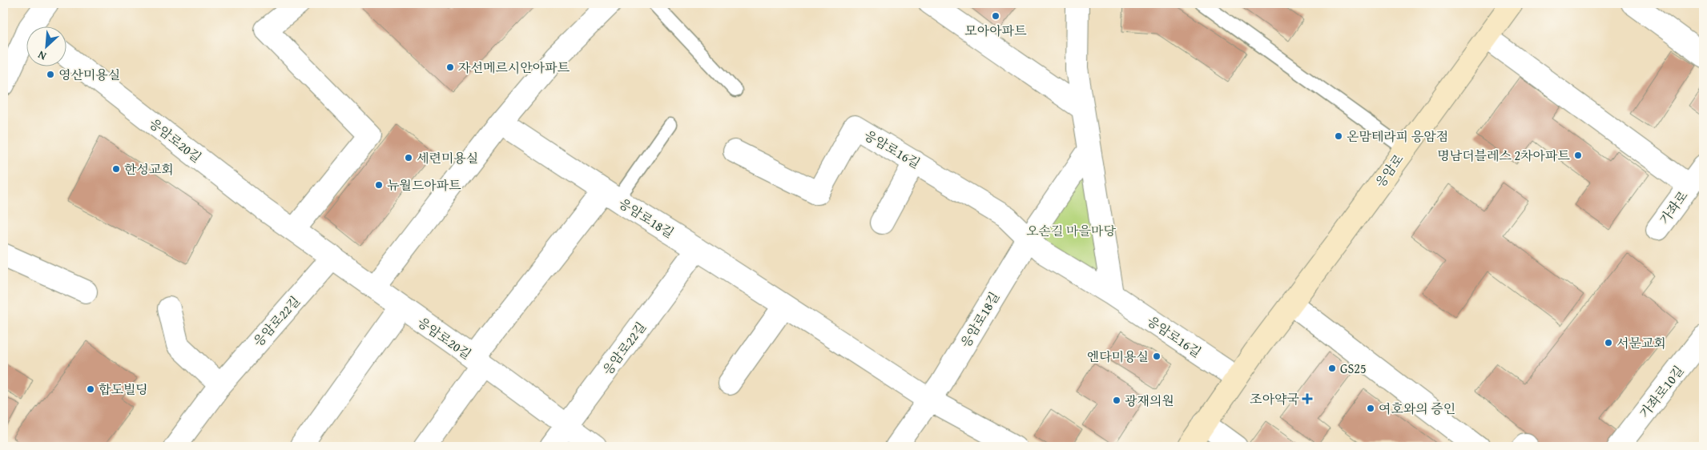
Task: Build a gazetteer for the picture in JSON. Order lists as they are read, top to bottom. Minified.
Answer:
{"streets":{"main road":["응암로"],"street":["응암로20길","응암로16길","가좌로","응암로18길","응암로22길","가좌로10길"]},"crossings":[["응암로20길","응암로22길"],["응암로16길","응암로"],["응암로16길","응암로18길"],["응암로18길","응암로22길"]],"parks":["오손길 마을마당"],"places":{"other":["모아아파트","자선메르시안아파트","영산미용실","온맘테라피 응암점","명남더블레스 2차아파트","세련미용실","한성교회","뉴월드아파트","서문교회","엔다미용실","GS25","합도빌딩","광재의원","여호와의 증인"],"health":["조아약국"]},"north":"bottom left"}
